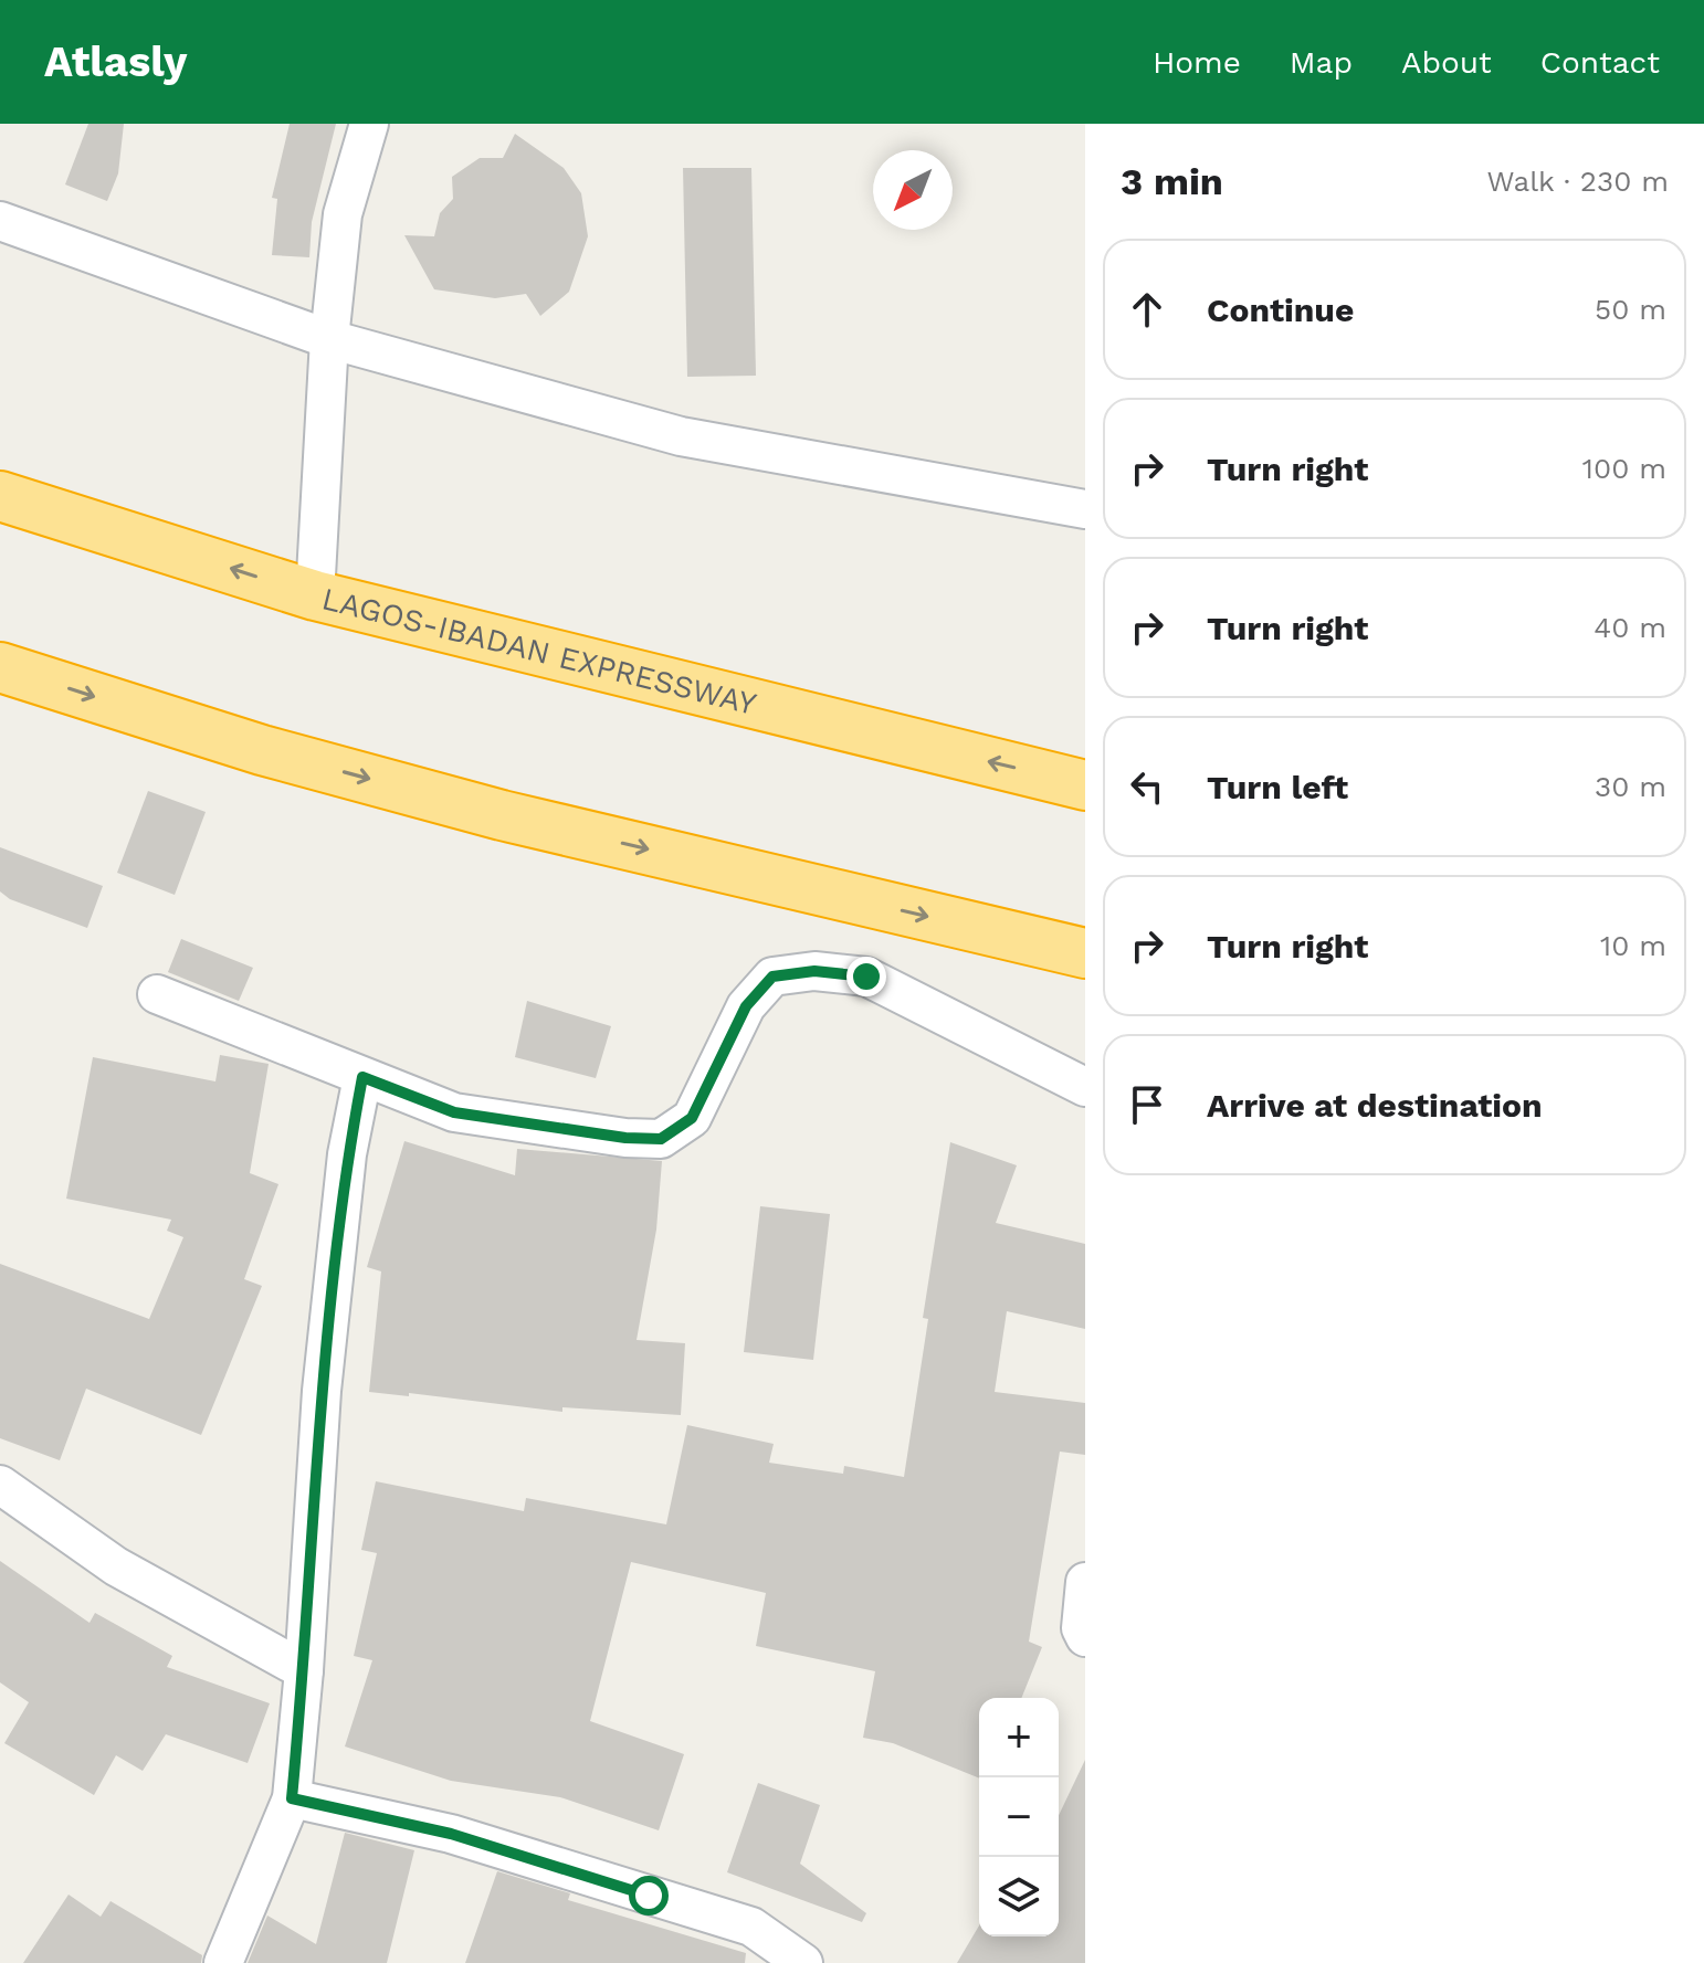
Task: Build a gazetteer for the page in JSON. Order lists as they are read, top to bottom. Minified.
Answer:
{"streets":{"highway":["LAGOS-IBADAN EXPRESSWAY"]},"north":"bottom left","page":{"header":"Atlasly","nav":["Home","Map","About","Contact"],"heading":["3 min","Walk · 230 m"],"list":[["Continue","50 m"],["Turn right","100 m"],["Turn right","40 m"],["Turn left","30 m"],["Turn right","10 m"],"Arrive at destination"],"map_buttons":["+","−"]}}
